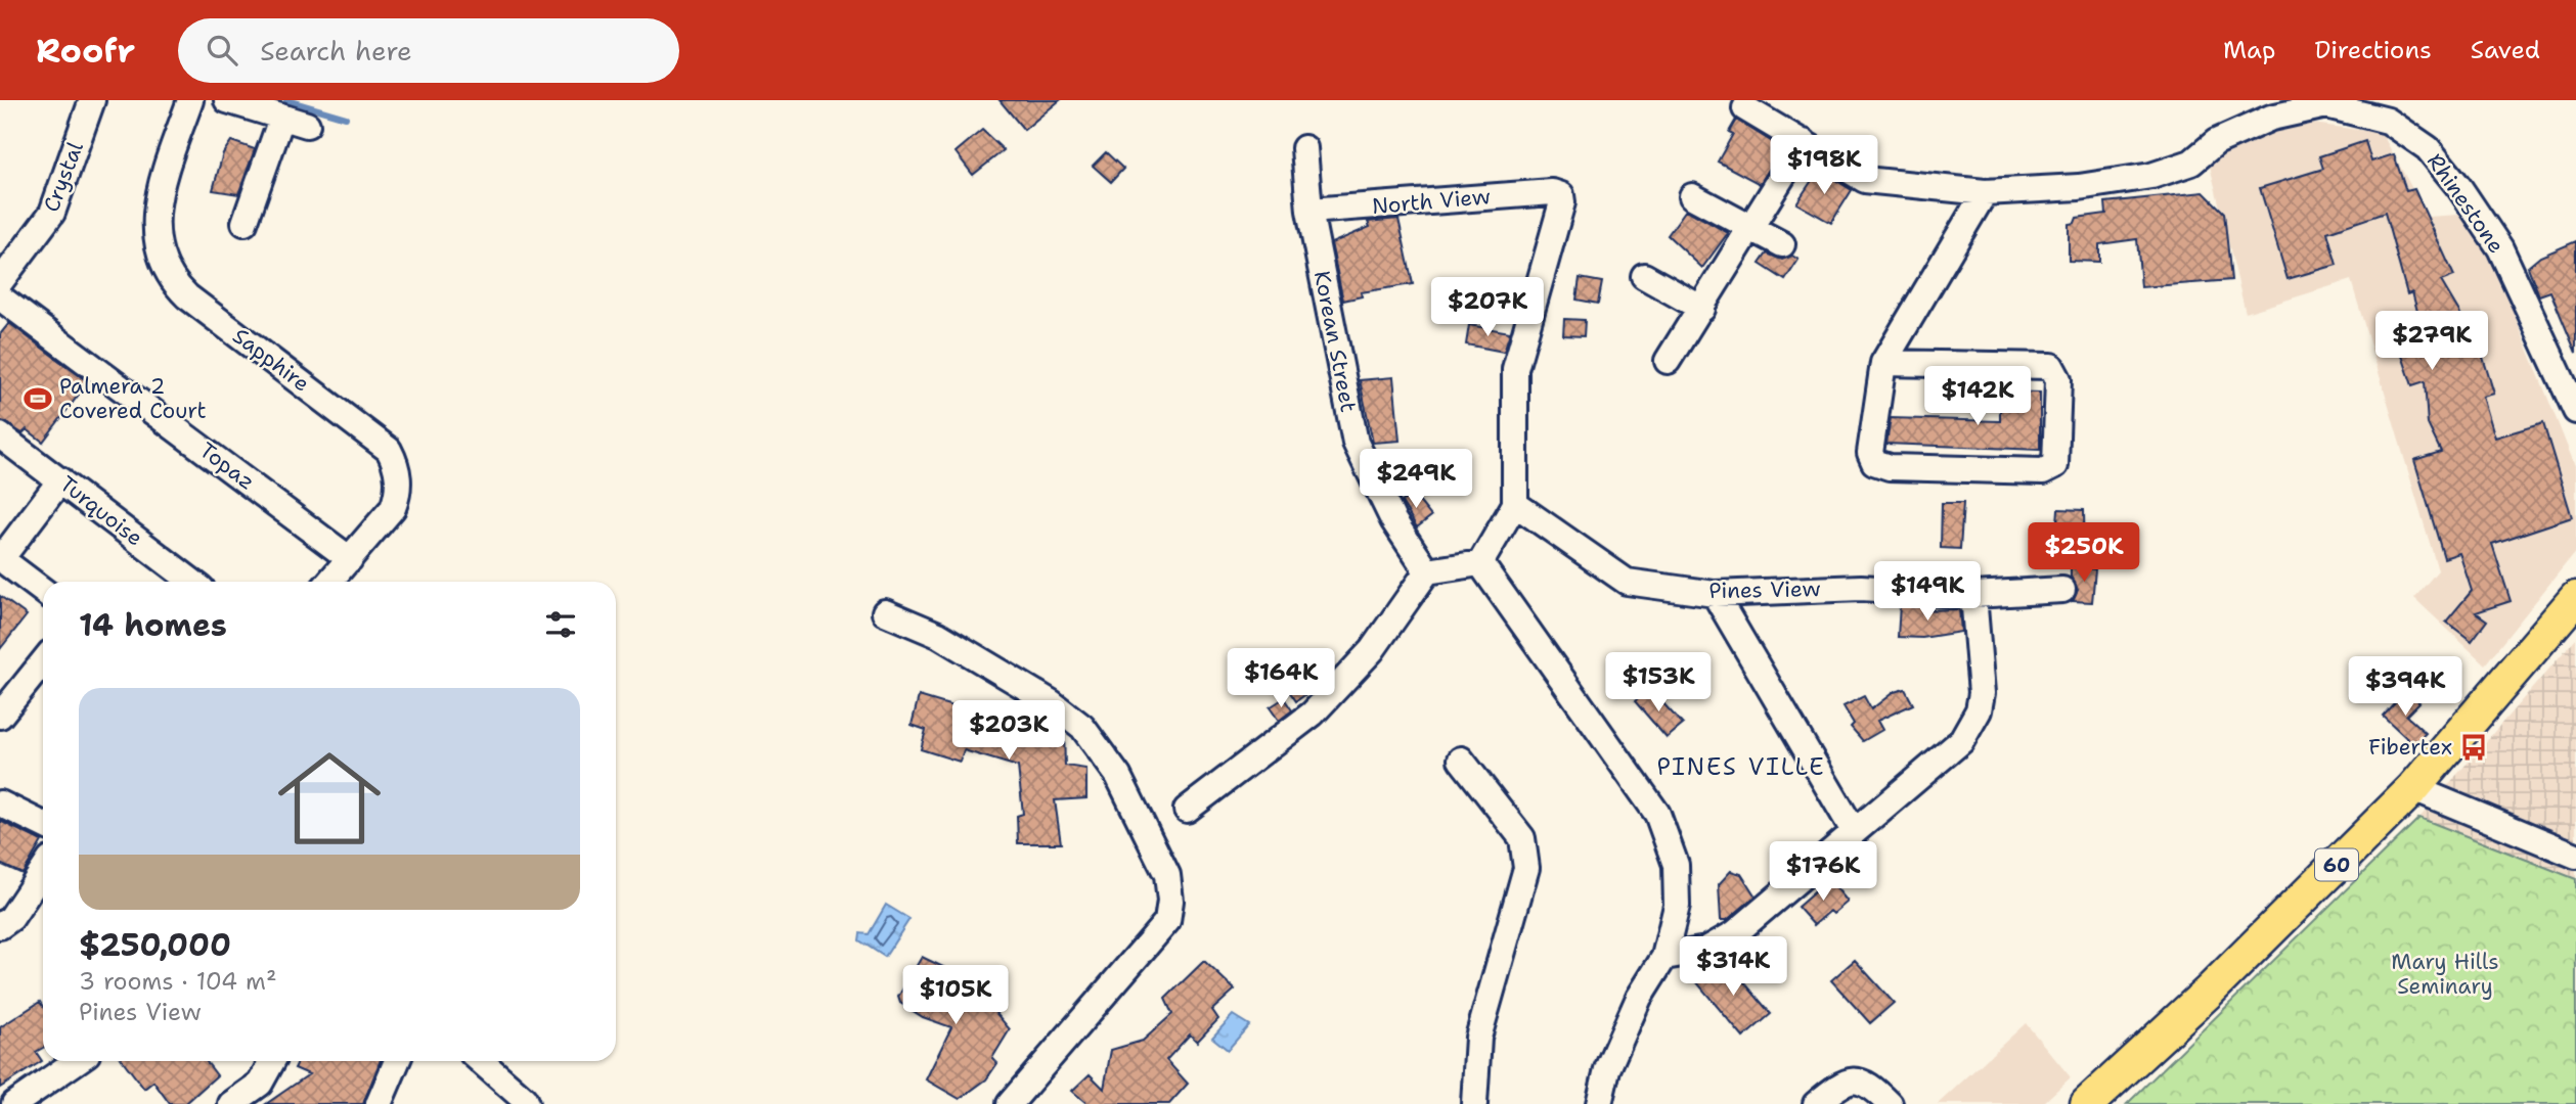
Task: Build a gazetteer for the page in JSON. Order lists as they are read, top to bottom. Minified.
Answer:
{"streets":{"main road":["60"],"street":["Crystal","North View","Rhinestone","Korean Street","Sapphire","Topaz","Turquoise","Pines View"]},"crossings":[["North View","Korean Street"],["North View","Pines View"],["Sapphire","Topaz"]],"districts":["PINES VILLE"],"parks":["Mary Hills Seminary"],"places":{"sports":["Palmera 2 Covered Court"],"bus stop":["Fibertex"]},"page":{"header":"Roofr","search":"Search here","nav":["Map","Directions","Saved"],"price":["$198K","$207K","$279K","$142K","$249K","$250K","$149K","$164K","$153K","$394K","$203K","$176K","$314K","$105K"],"heading":"14 homes","list":[{"name":"$250,000","note":"3 rooms · 104 m² · Pines View"}]}}
